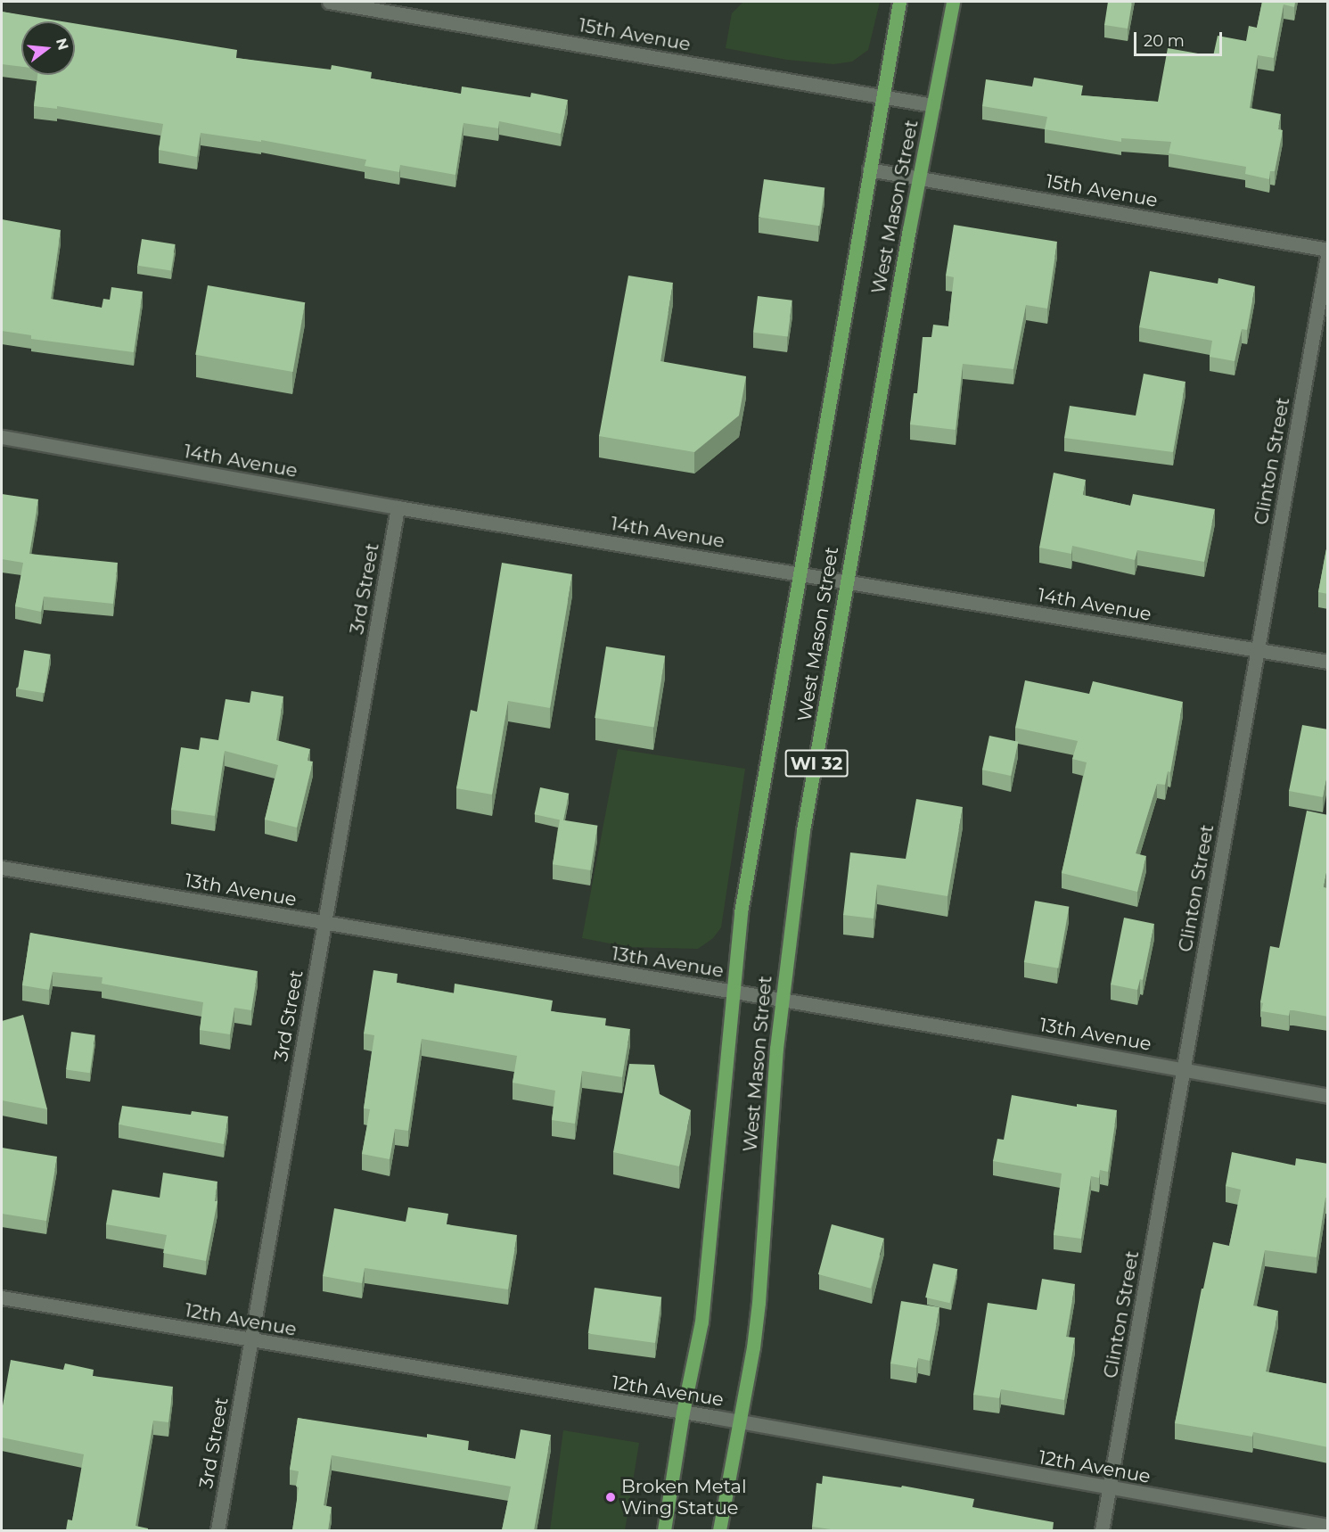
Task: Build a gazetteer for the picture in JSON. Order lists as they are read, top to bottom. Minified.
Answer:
{"streets":{"main road":["West Mason Street","WI 32"],"street":["15th Avenue","14th Avenue","Clinton Street","3rd Street","13th Avenue","12th Avenue"]},"crossings":[["15th Avenue","West Mason Street"],["15th Avenue","Clinton Street"],["West Mason Street","14th Avenue"],["West Mason Street","13th Avenue"],["West Mason Street","12th Avenue"],["14th Avenue","Clinton Street"],["14th Avenue","3rd Street"],["Clinton Street","13th Avenue"],["Clinton Street","12th Avenue"],["3rd Street","13th Avenue"],["3rd Street","12th Avenue"]],"places":["Broken Metal Wing Statue"],"scale_bar":"20 m","north":"right"}
